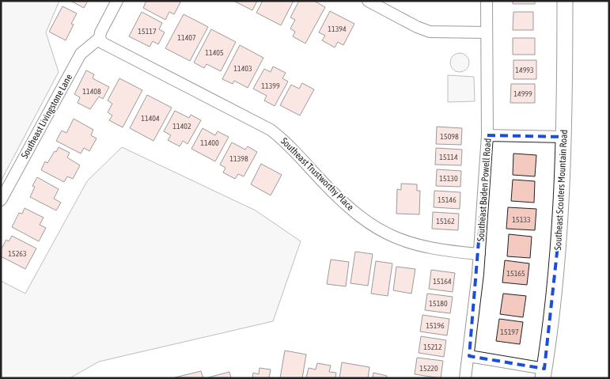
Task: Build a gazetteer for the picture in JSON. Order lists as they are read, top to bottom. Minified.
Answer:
{"streets":{"street":["Southeast Livingstone Lane","Southeast Trustworthy Place","Southeast Baden Powell Road","Southeast Scouters Mountain Road"]},"crossings":[["Southeast Livingstone Lane","Southeast Trustworthy Place"],["Southeast Trustworthy Place","Southeast Baden Powell Road"]],"house_numbers":["11394","15117","11407","11405","11403","14993","11399","11408","14999","11404","11402","15098","11400","15114","11398","15130","15146","15133","15162","15263","15165","15164","15180","15196","15197","15212","15220"]}
